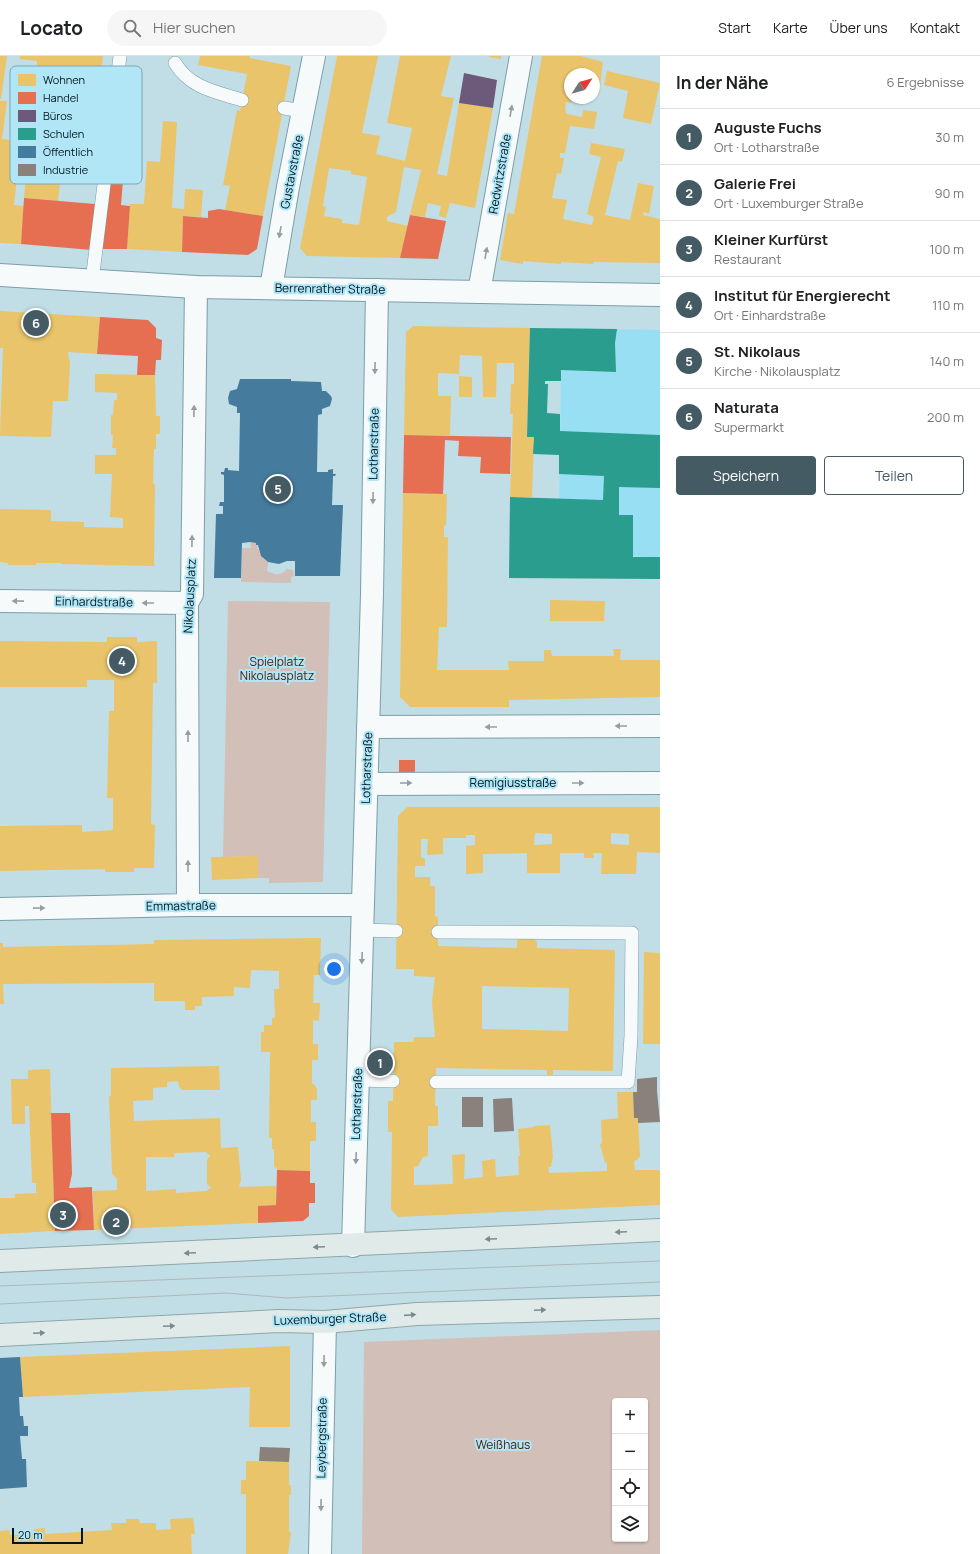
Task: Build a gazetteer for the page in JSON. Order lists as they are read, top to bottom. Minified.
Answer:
{"streets":{"main road":["Luxemburger Straße"],"street":["Gustavstraße","Redwitzstraße","Berrenrather Straße","Lotharstraße","Nikolausplatz","Einhardstraße","Remigiusstraße","Emmastraße","Leybergstraße"]},"crossings":[["Gustavstraße","Berrenrather Straße"],["Redwitzstraße","Berrenrather Straße"],["Berrenrather Straße","Lotharstraße"],["Berrenrather Straße","Nikolausplatz"],["Lotharstraße","Remigiusstraße"],["Lotharstraße","Emmastraße"],["Nikolausplatz","Einhardstraße"],["Nikolausplatz","Emmastraße"],["Luxemburger Straße","Leybergstraße"]],"one_way":["Gustavstraße","Redwitzstraße","Lotharstraße","Nikolausplatz","Einhardstraße","Emmastraße","Leybergstraße"],"parks":["Spielplatz Nikolausplatz","Weißhaus"],"legend":["Wohnen","Handel","Büros","Schulen","Öffentlich","Industrie"],"scale_bar":"20 m","north":"top right","page":{"header":"Locato","search":"Hier suchen","nav":["Start","Karte","Über uns","Kontakt"],"heading":["In der Nähe","6 Ergebnisse"],"list":[{"mark":"1","name":"Auguste Fuchs","note":"Ort · Lotharstraße","value":"30 m"},{"mark":"2","name":"Galerie Frei","note":"Ort · Luxemburger Straße","value":"90 m"},{"mark":"3","name":"Kleiner Kurfürst","note":"Restaurant","value":"100 m"},{"mark":"4","name":"Institut für Energierecht","note":"Ort · Einhardstraße","value":"110 m"},{"mark":"5","name":"St. Nikolaus","note":"Kirche · Nikolausplatz","value":"140 m"},{"mark":"6","name":"Naturata","note":"Supermarkt","value":"200 m"}],"pins":["6","5","4","1","3","2"],"buttons":["Speichern","Teilen"],"map_buttons":["+","−"],"scale":"20 m"}}
